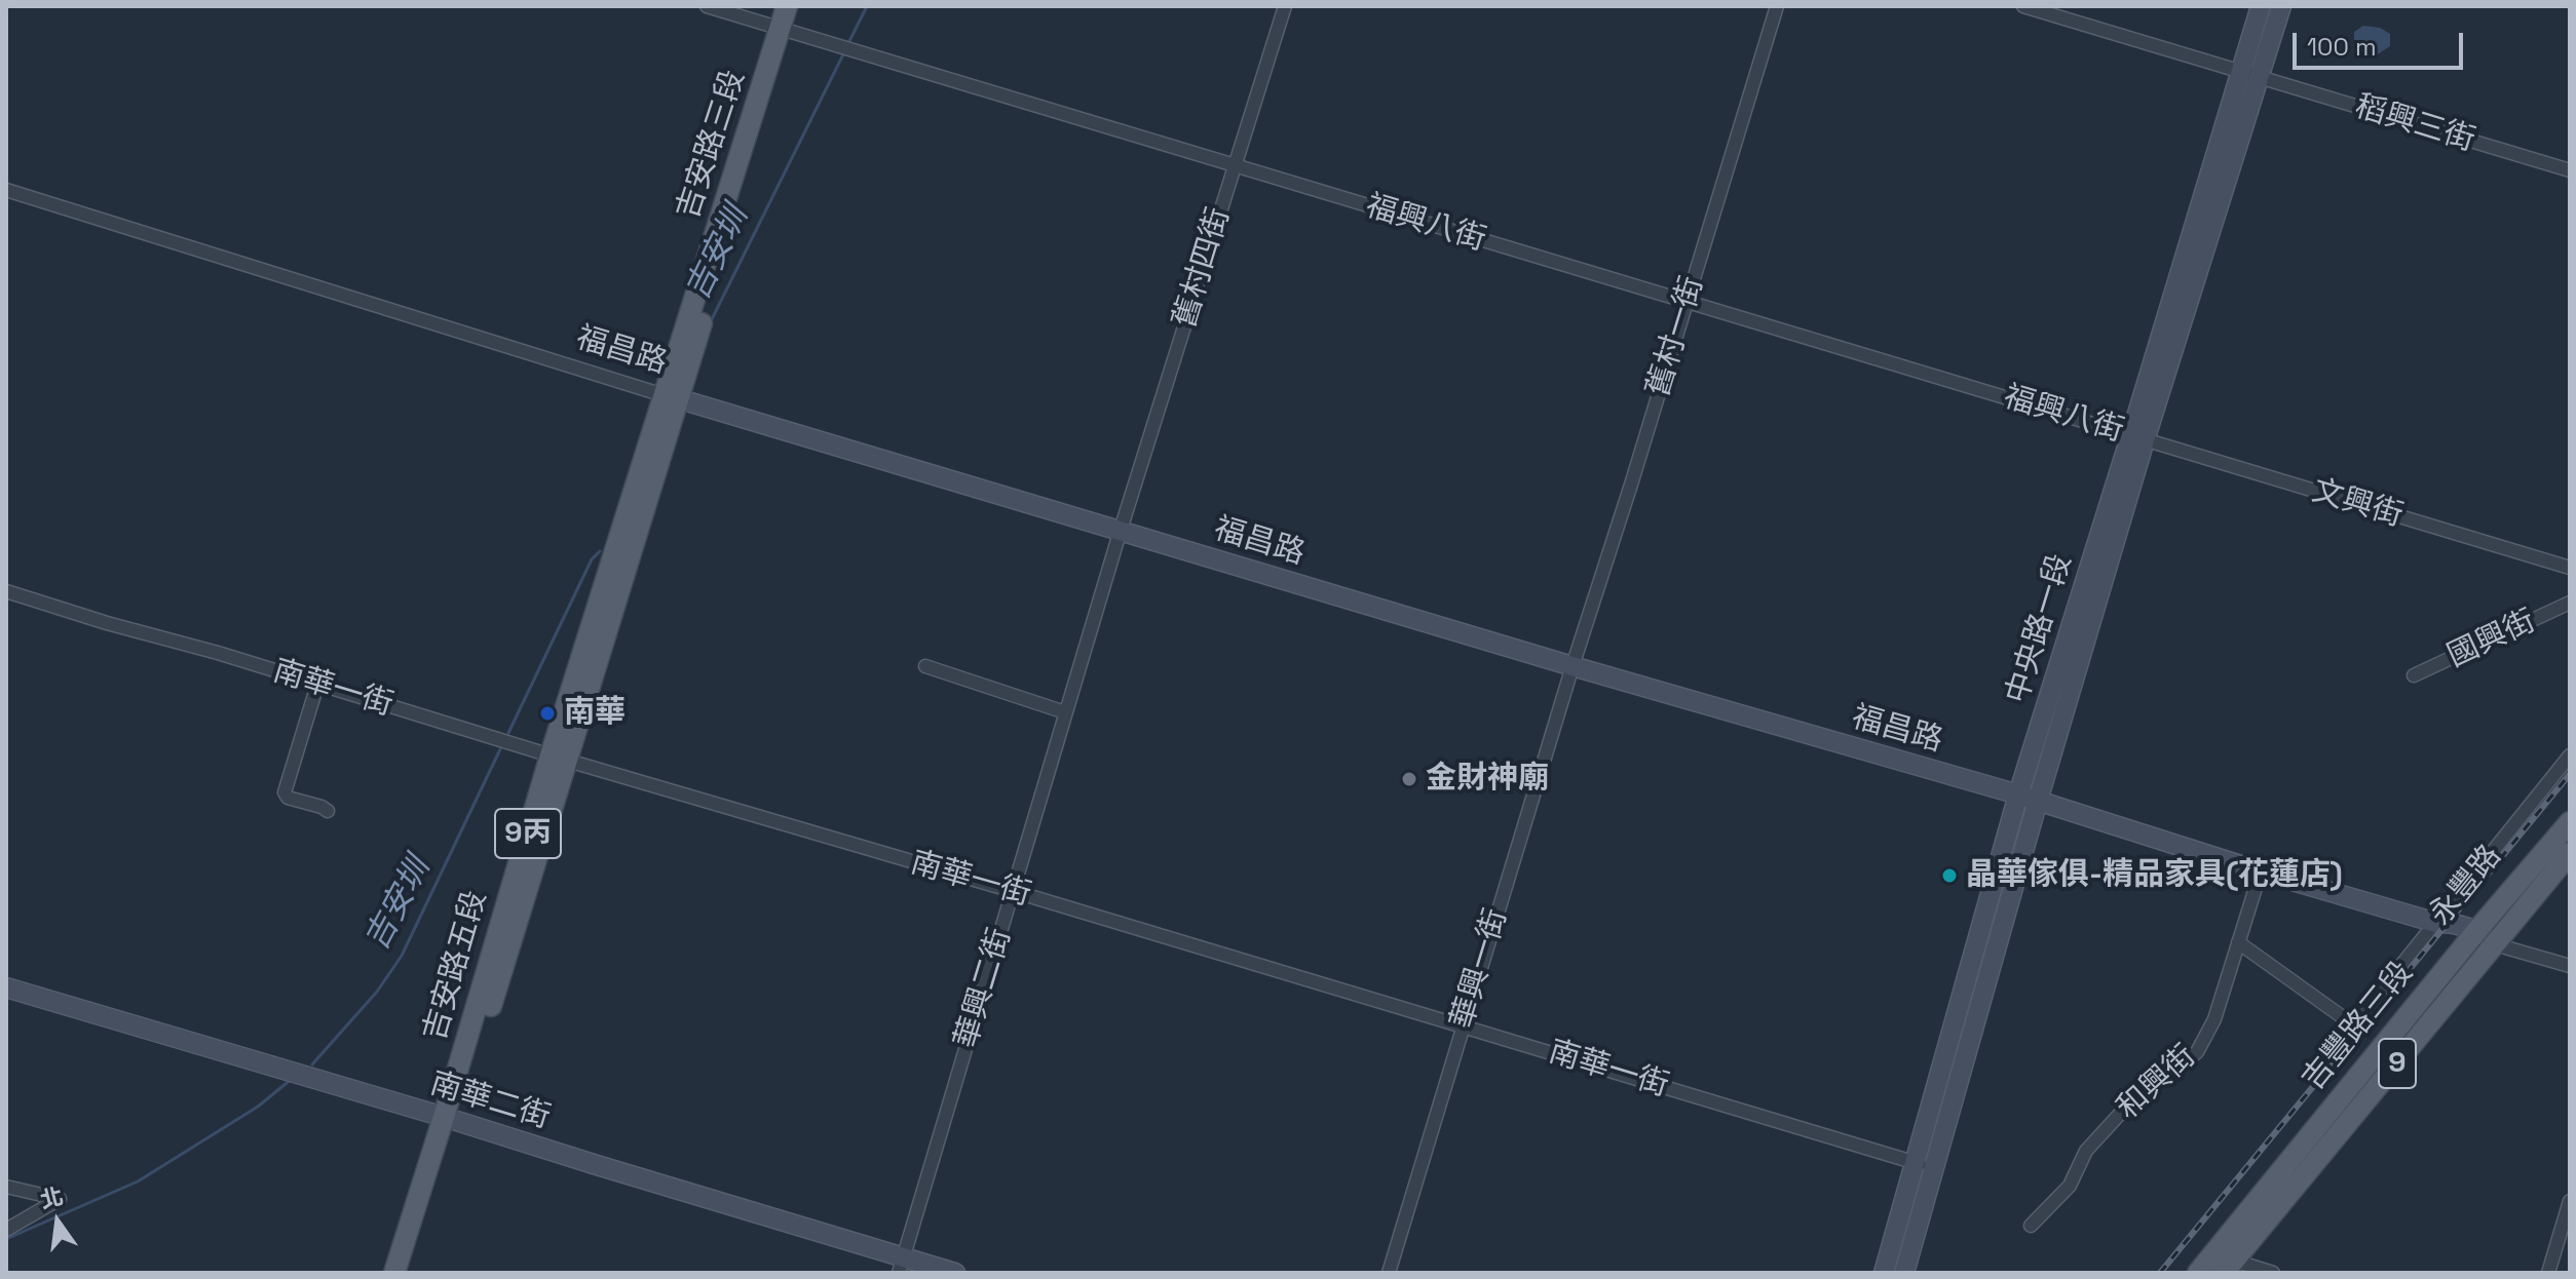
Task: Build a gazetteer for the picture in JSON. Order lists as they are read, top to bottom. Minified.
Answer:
{"streets":{"main road":["吉安路三段","9丙","吉安路五段","吉豐路三段","9"],"street":["稻興三街","福興八街","舊村四街","舊村一街","福昌路","文興街","中央路一段","國興街","南華一街","永豐路","華興一街","華興二街","和興街","南華二街"]},"crossings":[["稻興三街","中央路一段"],["吉安路三段","福興八街"],["吉安路三段","福昌路"],["吉安路三段","吉安路五段"],["福興八街","舊村四街"],["福興八街","舊村一街"],["福興八街","文興街"],["福興八街","中央路一段"],["舊村四街","福昌路"],["舊村四街","華興二街"],["舊村一街","福昌路"],["舊村一街","華興一街"],["福昌路","中央路一段"],["福昌路","永豐路"],["福昌路","吉安路五段"],["福昌路","華興一街"],["福昌路","華興二街"],["福昌路","吉豐路三段"],["福昌路","和興街"],["文興街","中央路一段"],["中央路一段","南華一街"],["南華一街","吉安路五段"],["南華一街","華興一街"],["南華一街","華興二街"],["永豐路","和興街"],["吉安路五段","南華二街"],["華興二街","南華二街"]],"water":["吉安圳"],"places":["南華","金財神廟","晶華傢俱-精品家具(花蓮店)"],"scale_bar":"100 m","north":"top"}
